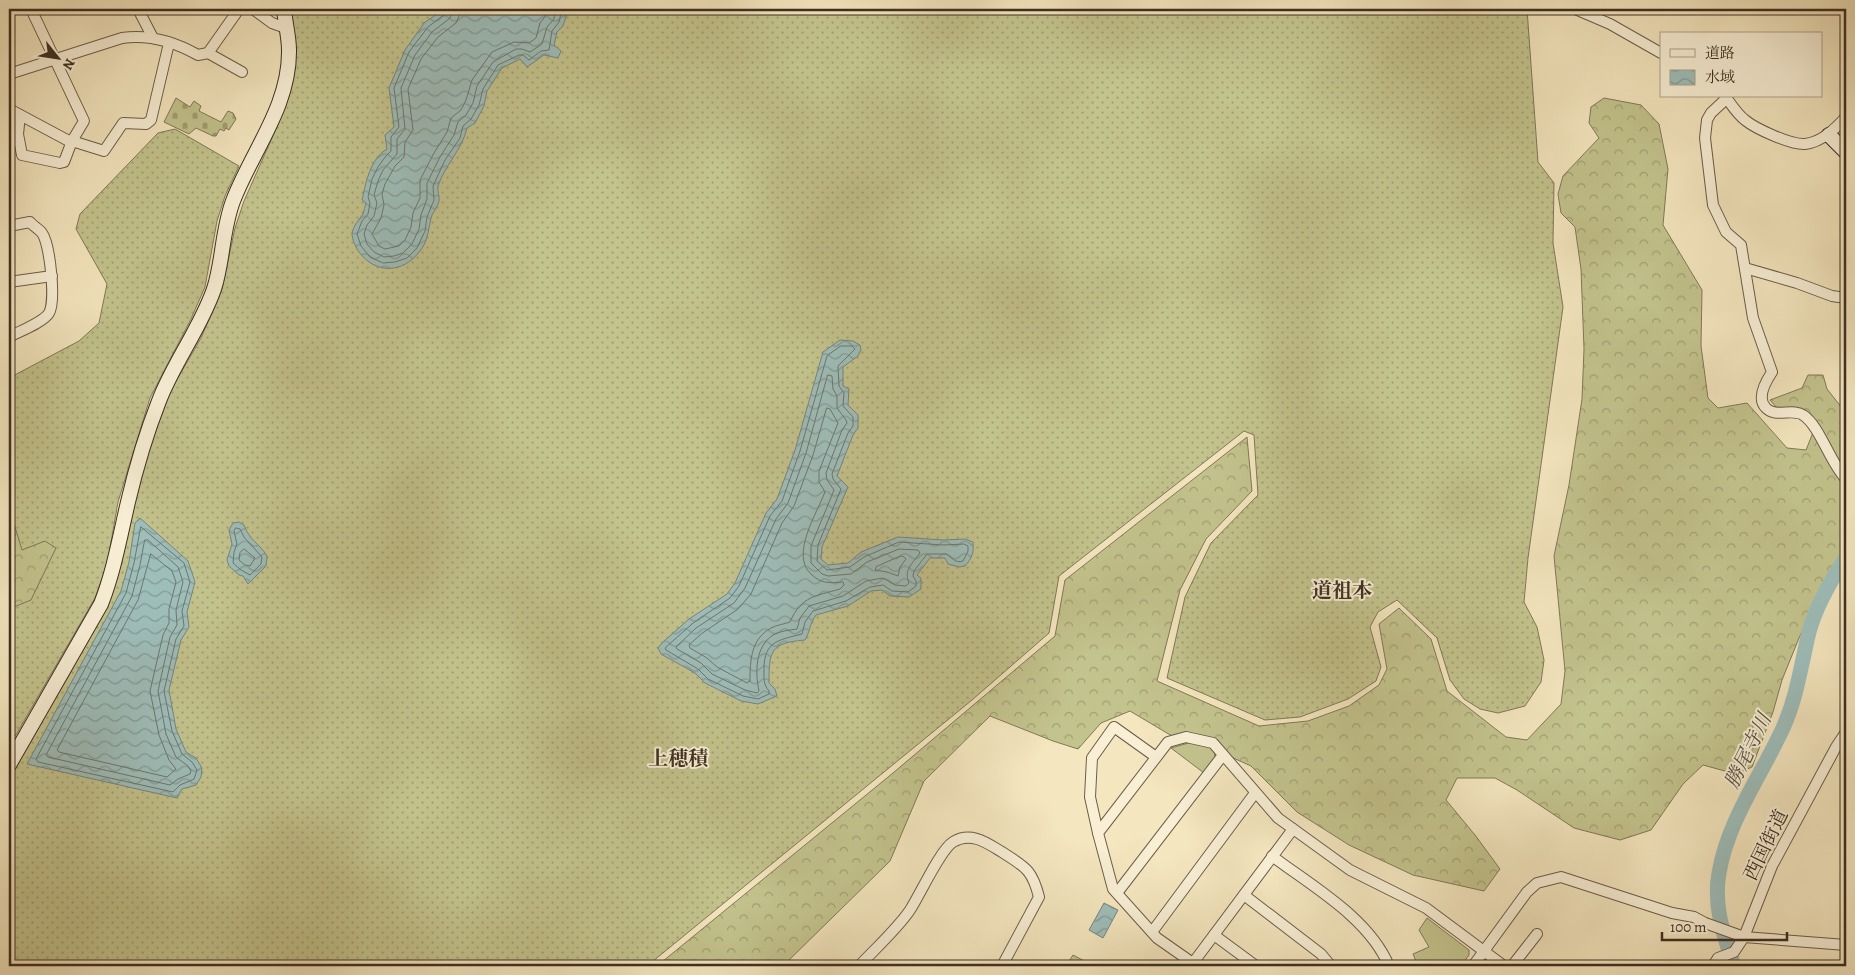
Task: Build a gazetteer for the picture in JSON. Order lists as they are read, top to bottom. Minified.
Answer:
{"streets":{"street":["西国街道"]},"districts":["道祖本","上穂積"],"water":["勝尾寺川"],"legend":["道路","水域"],"scale_bar":"100 m","north":"bottom right"}
